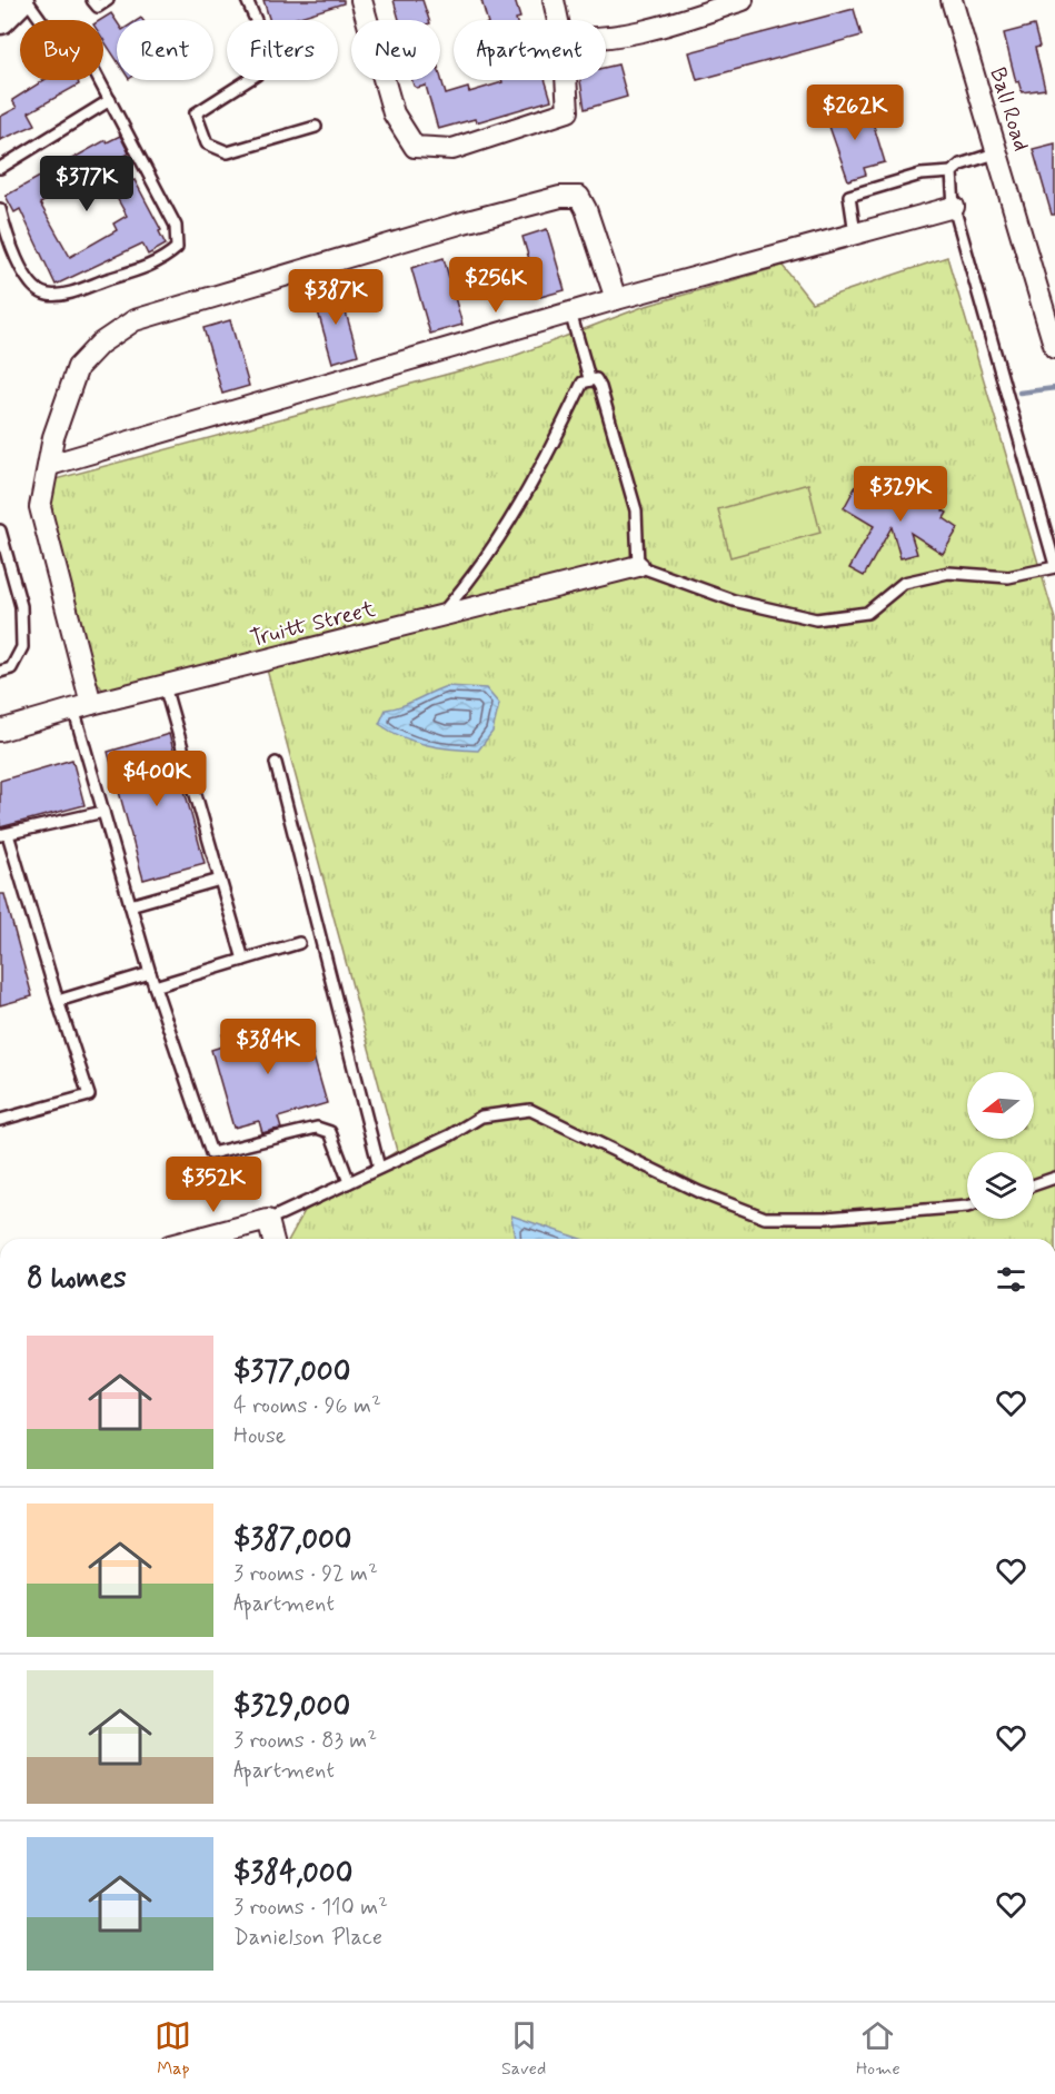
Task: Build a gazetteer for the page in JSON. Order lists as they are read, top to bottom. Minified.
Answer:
{"streets":{"street":["Ball Road","Truitt Street"]},"north":"left","page":{"chip":["Buy","Rent","Filters","New","Apartment"],"price":["$262K","$377K","$256K","$387K","$329K","$400K","$384K","$352K"],"heading":"8 homes","list":[{"name":"$377,000","note":"4 rooms · 96 m² · House"},{"name":"$387,000","note":"3 rooms · 92 m² · Apartment"},{"name":"$329,000","note":"3 rooms · 83 m² · Apartment"},{"name":"$384,000","note":"3 rooms · 110 m² · Danielson Place"}],"tabs":["Map","Saved","Home"]}}
